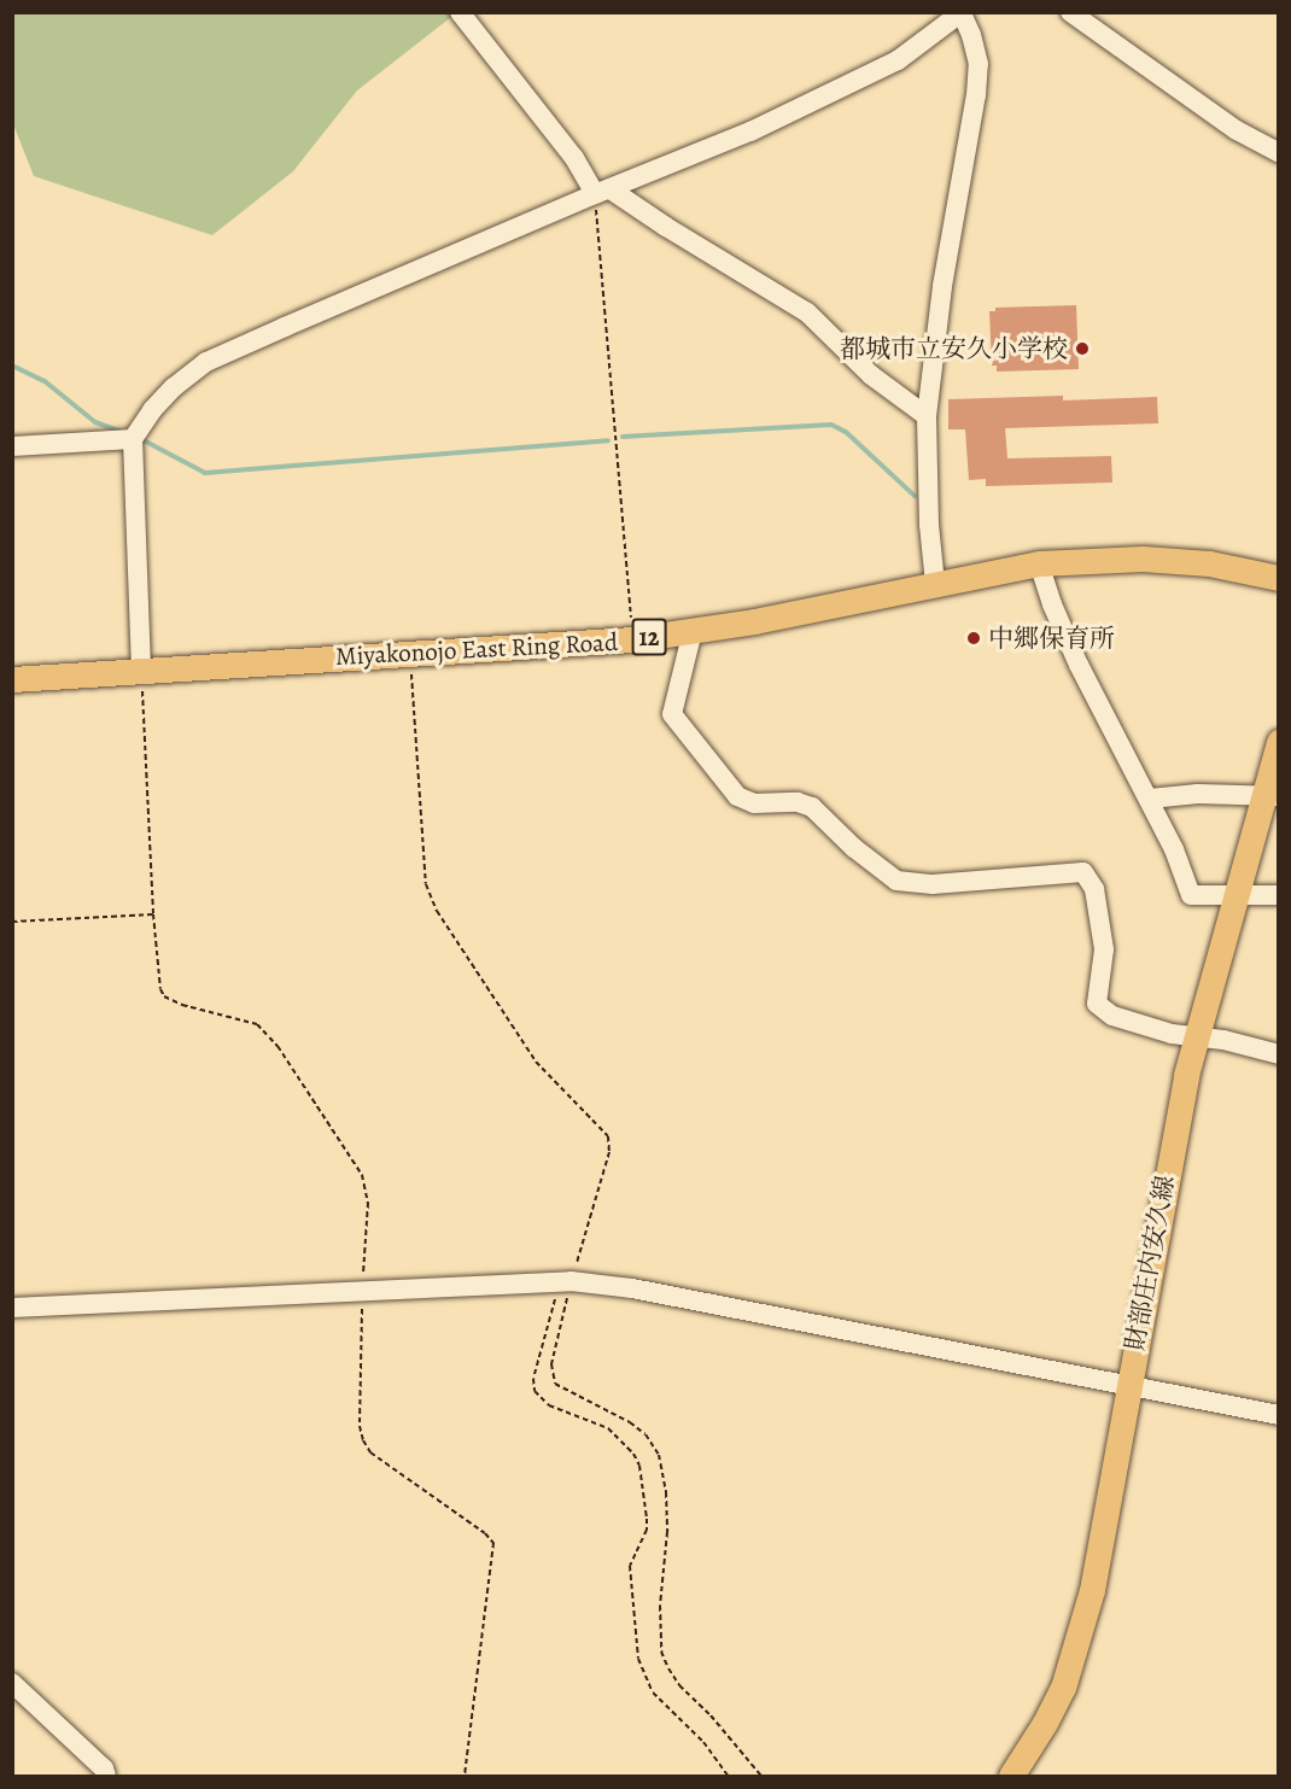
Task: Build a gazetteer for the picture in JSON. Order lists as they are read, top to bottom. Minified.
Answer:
{"streets":{"main road":["12","Miyakonojo East Ring Road","財部庄内安久線"]},"places":["都城市立安久小学校","中郷保育所"]}
